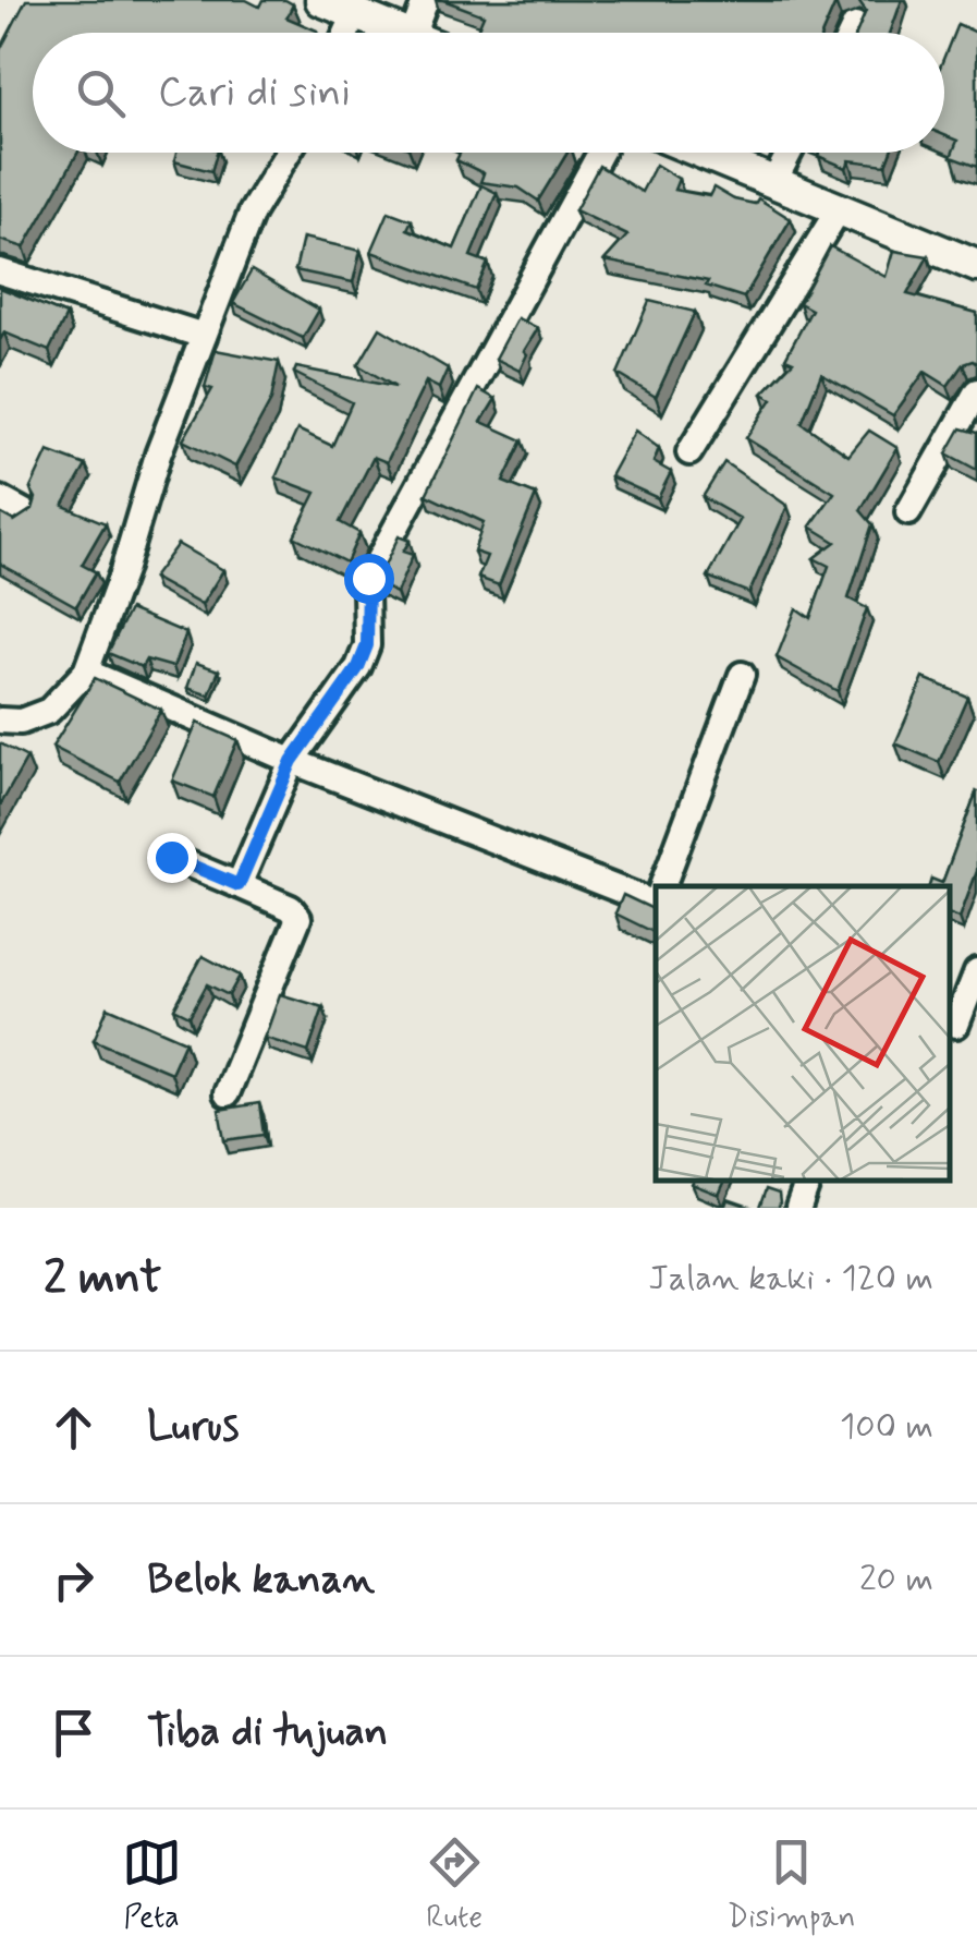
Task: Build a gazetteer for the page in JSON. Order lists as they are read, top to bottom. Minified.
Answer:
{"page":{"search":"Cari di sini","heading":["2 mnt","Jalan kaki · 120 m"],"list":[["Lurus","100 m"],["Belok kanan","20 m"],"Tiba di tujuan"],"nav":["Peta","Rute","Disimpan"]}}
